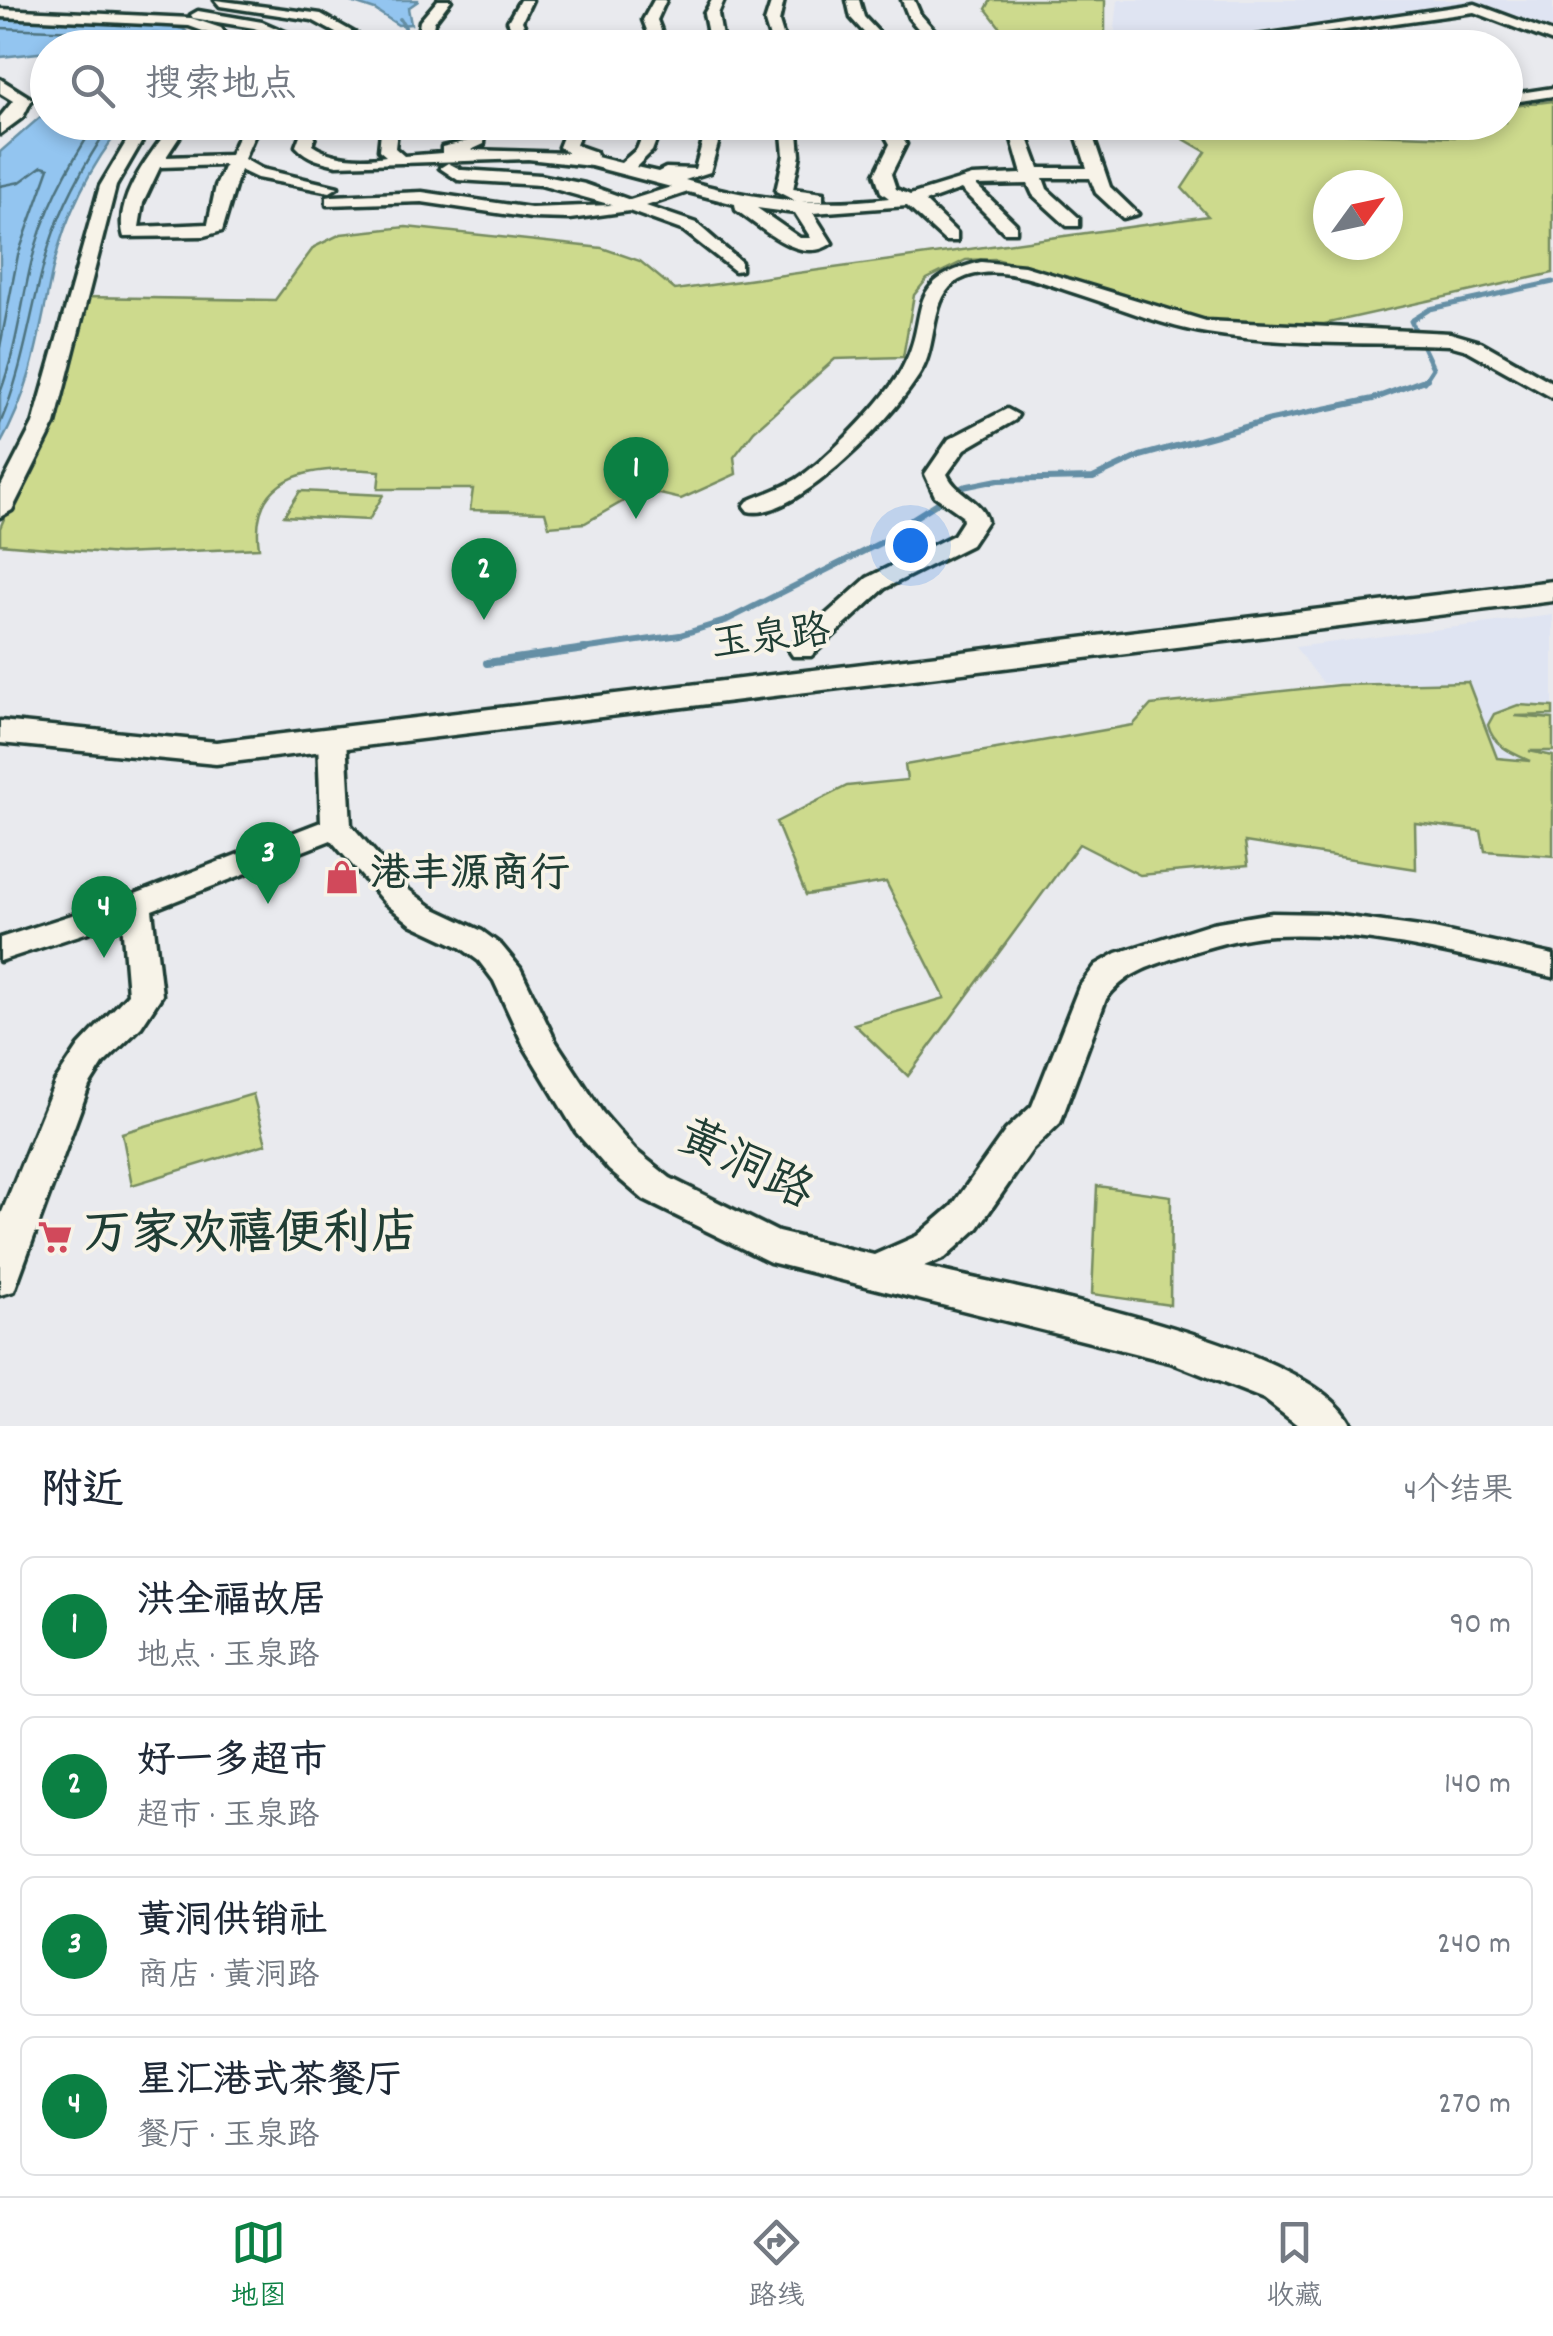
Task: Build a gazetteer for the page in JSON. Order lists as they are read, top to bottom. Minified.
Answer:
{"streets":{"street":["玉泉路","黄洞路"]},"places":{"shop":["港丰源商行"],"supermarket":["万家欢禧便利店"]},"north":"top right","page":{"search":"搜索地点","pins":["1","2","3","4"],"heading":["附近","4个结果"],"list":[{"mark":"1","name":"洪全福故居","note":"地点 · 玉泉路","value":"90 m"},{"mark":"2","name":"好一多超市","note":"超市 · 玉泉路","value":"140 m"},{"mark":"3","name":"黄洞供销社","note":"商店 · 黄洞路","value":"240 m"},{"mark":"4","name":"星汇港式茶餐厅","note":"餐厅 · 玉泉路","value":"270 m"}],"nav":["地图","路线","收藏"]}}
